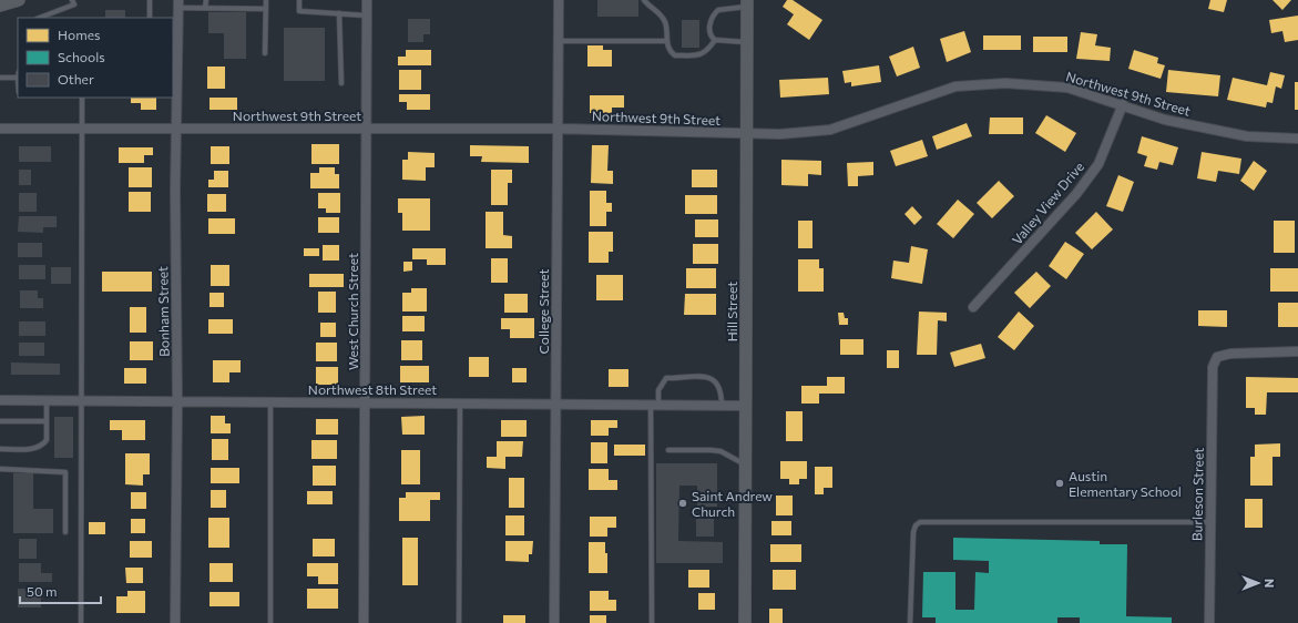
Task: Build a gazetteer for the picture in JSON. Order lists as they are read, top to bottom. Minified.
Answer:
{"streets":{"street":["Northwest 9th Street","Valley View Drive","Bonham Street","West Church Street","College Street","Hill Street","Northwest 8th Street","Burleson Street"]},"crossings":[["Northwest 9th Street","Valley View Drive"],["Northwest 9th Street","Bonham Street"],["Northwest 9th Street","West Church Street"],["Northwest 9th Street","College Street"],["Northwest 9th Street","Hill Street"],["Bonham Street","Northwest 8th Street"],["West Church Street","Northwest 8th Street"],["College Street","Northwest 8th Street"],["Hill Street","Northwest 8th Street"]],"places":["Austin Elementary School","Saint Andrew Church"],"legend":["Homes","Schools","Other"],"scale_bar":"50 m","north":"right"}
